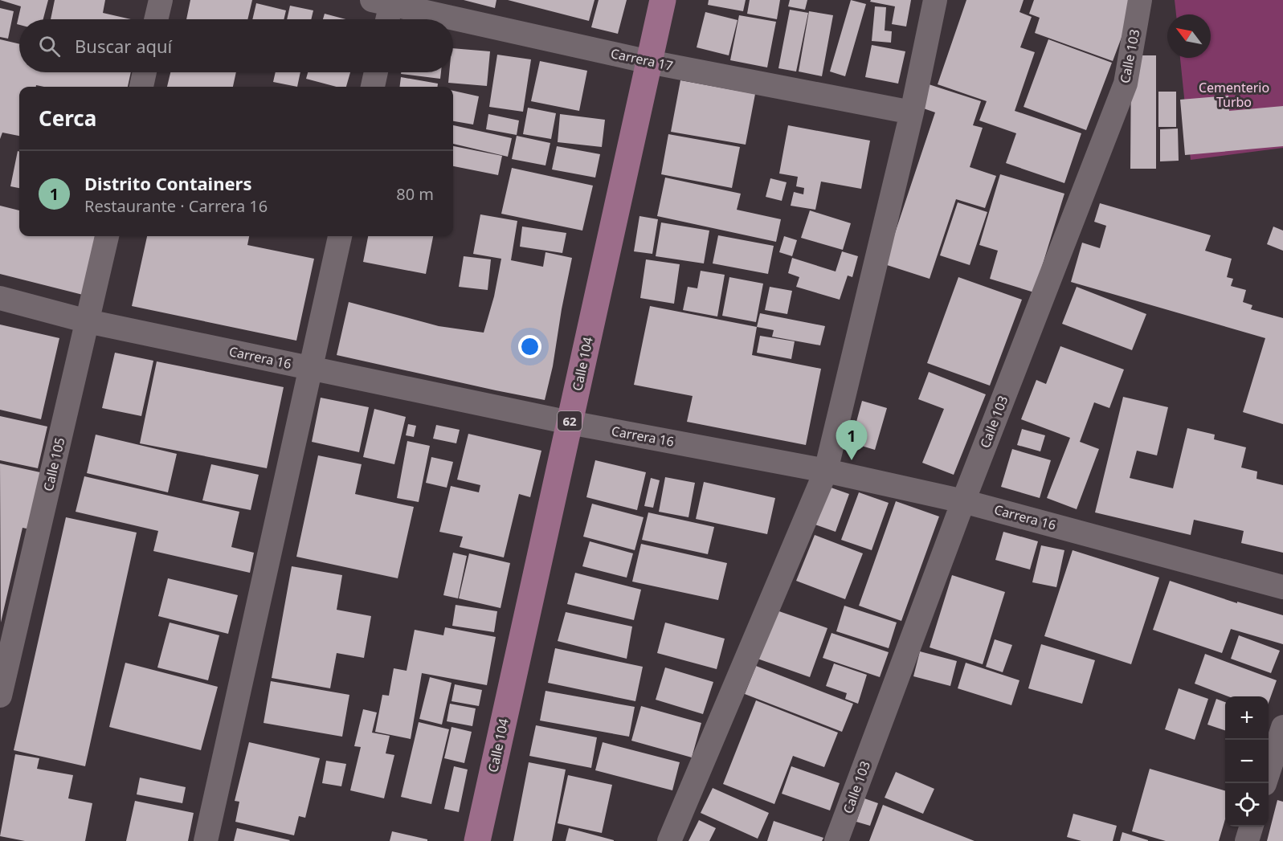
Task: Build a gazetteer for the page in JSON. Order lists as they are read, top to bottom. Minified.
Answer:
{"streets":{"main road":["Calle 104","62"],"street":["Calle 103","Carrera 17","Carrera 16","Calle 105"]},"crossings":[["Calle 103","Carrera 16"],["Carrera 17","Calle 104"],["Carrera 16","Calle 104"],["Carrera 16","Calle 105"]],"parks":["Cementerio Turbo"],"north":"top left","page":{"search":"Buscar aquí","heading":"Cerca","list":[{"mark":"1","name":"Distrito Containers","note":"Restaurante · Carrera 16","value":"80 m"}],"pins":"1","map_buttons":["+","−"]}}
